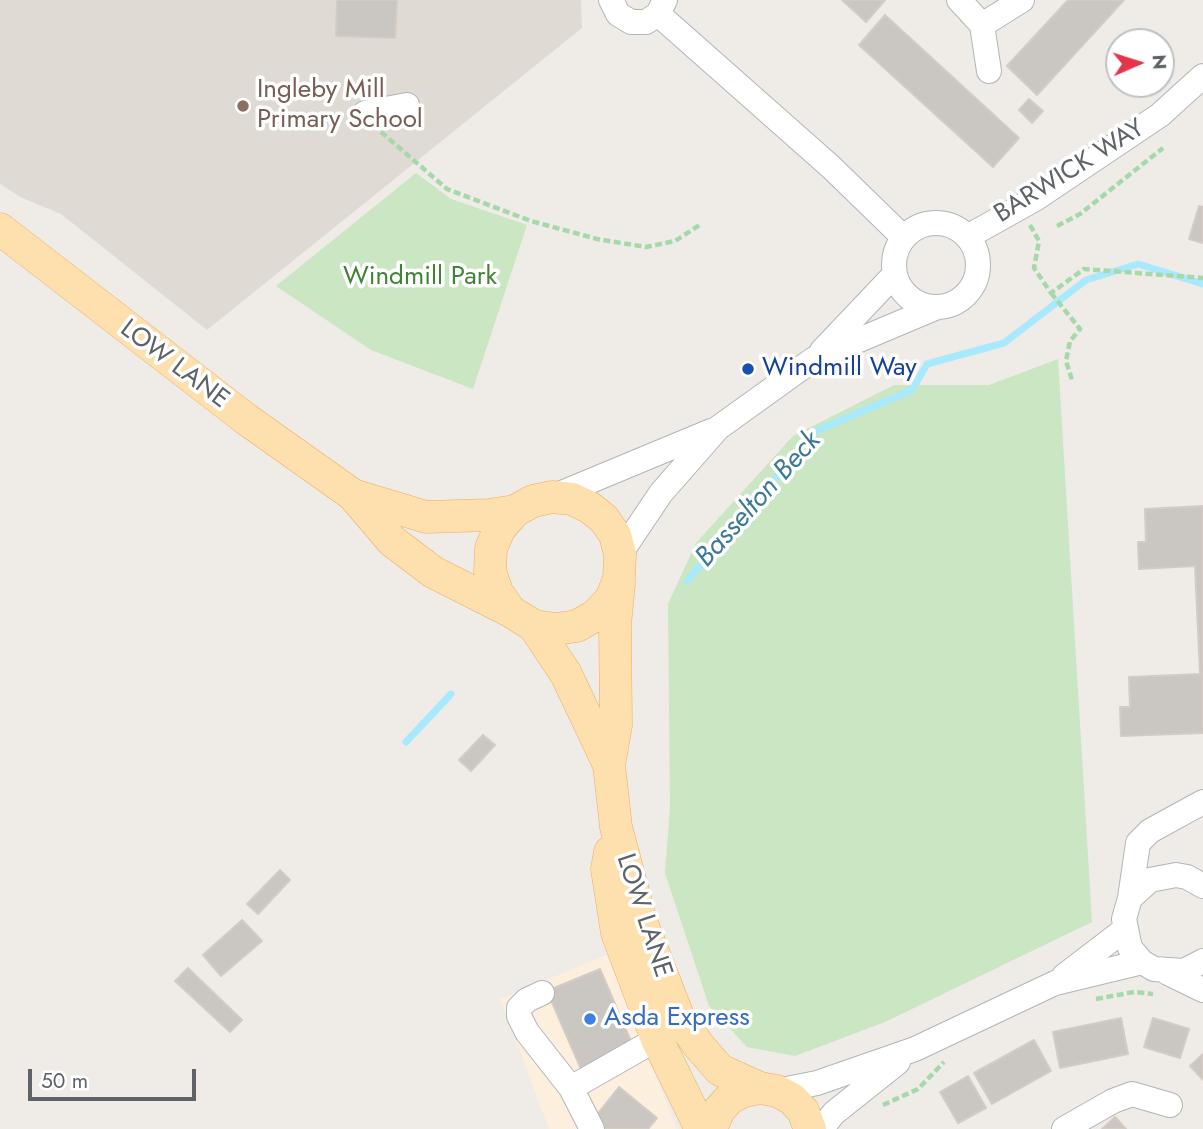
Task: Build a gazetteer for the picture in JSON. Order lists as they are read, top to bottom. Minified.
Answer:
{"streets":{"main road":["LOW LANE"],"street":["BARWICK WAY"]},"water":["Basselton Beck"],"parks":["Windmill Park"],"places":["Ingleby Mill Primary School","Windmill Way","Asda Express"],"scale_bar":"50 m","north":"right"}
